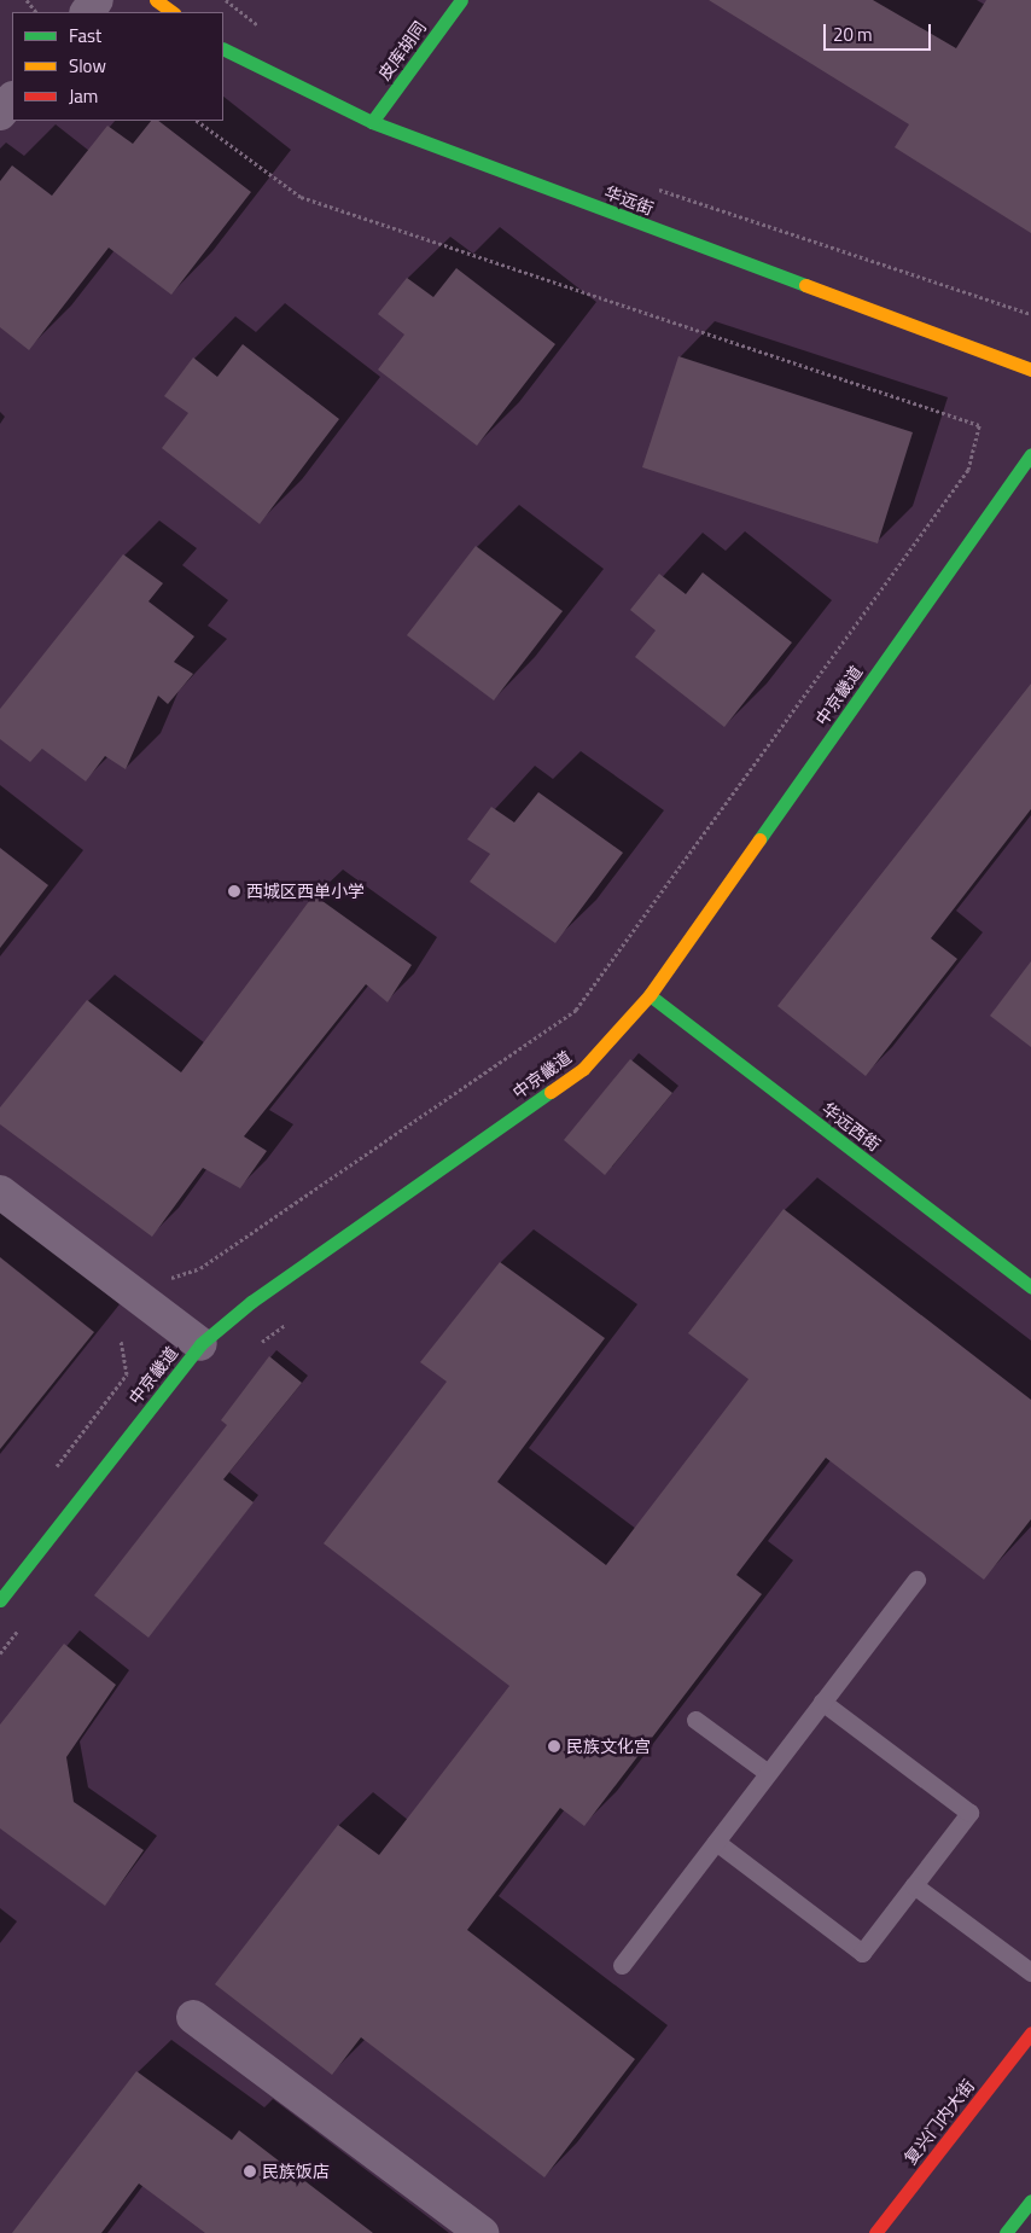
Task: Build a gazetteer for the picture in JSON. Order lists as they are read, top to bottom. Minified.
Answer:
{"streets":{"main road":["皮库胡同","华远街","中京畿道","华远西街","复兴门内大街"]},"crossings":[["皮库胡同","华远街"],["中京畿道","华远西街"]],"places":["西城区西单小学","民族文化宫","民族饭店"],"legend":["Fast","Slow","Jam"],"scale_bar":"20 m"}
